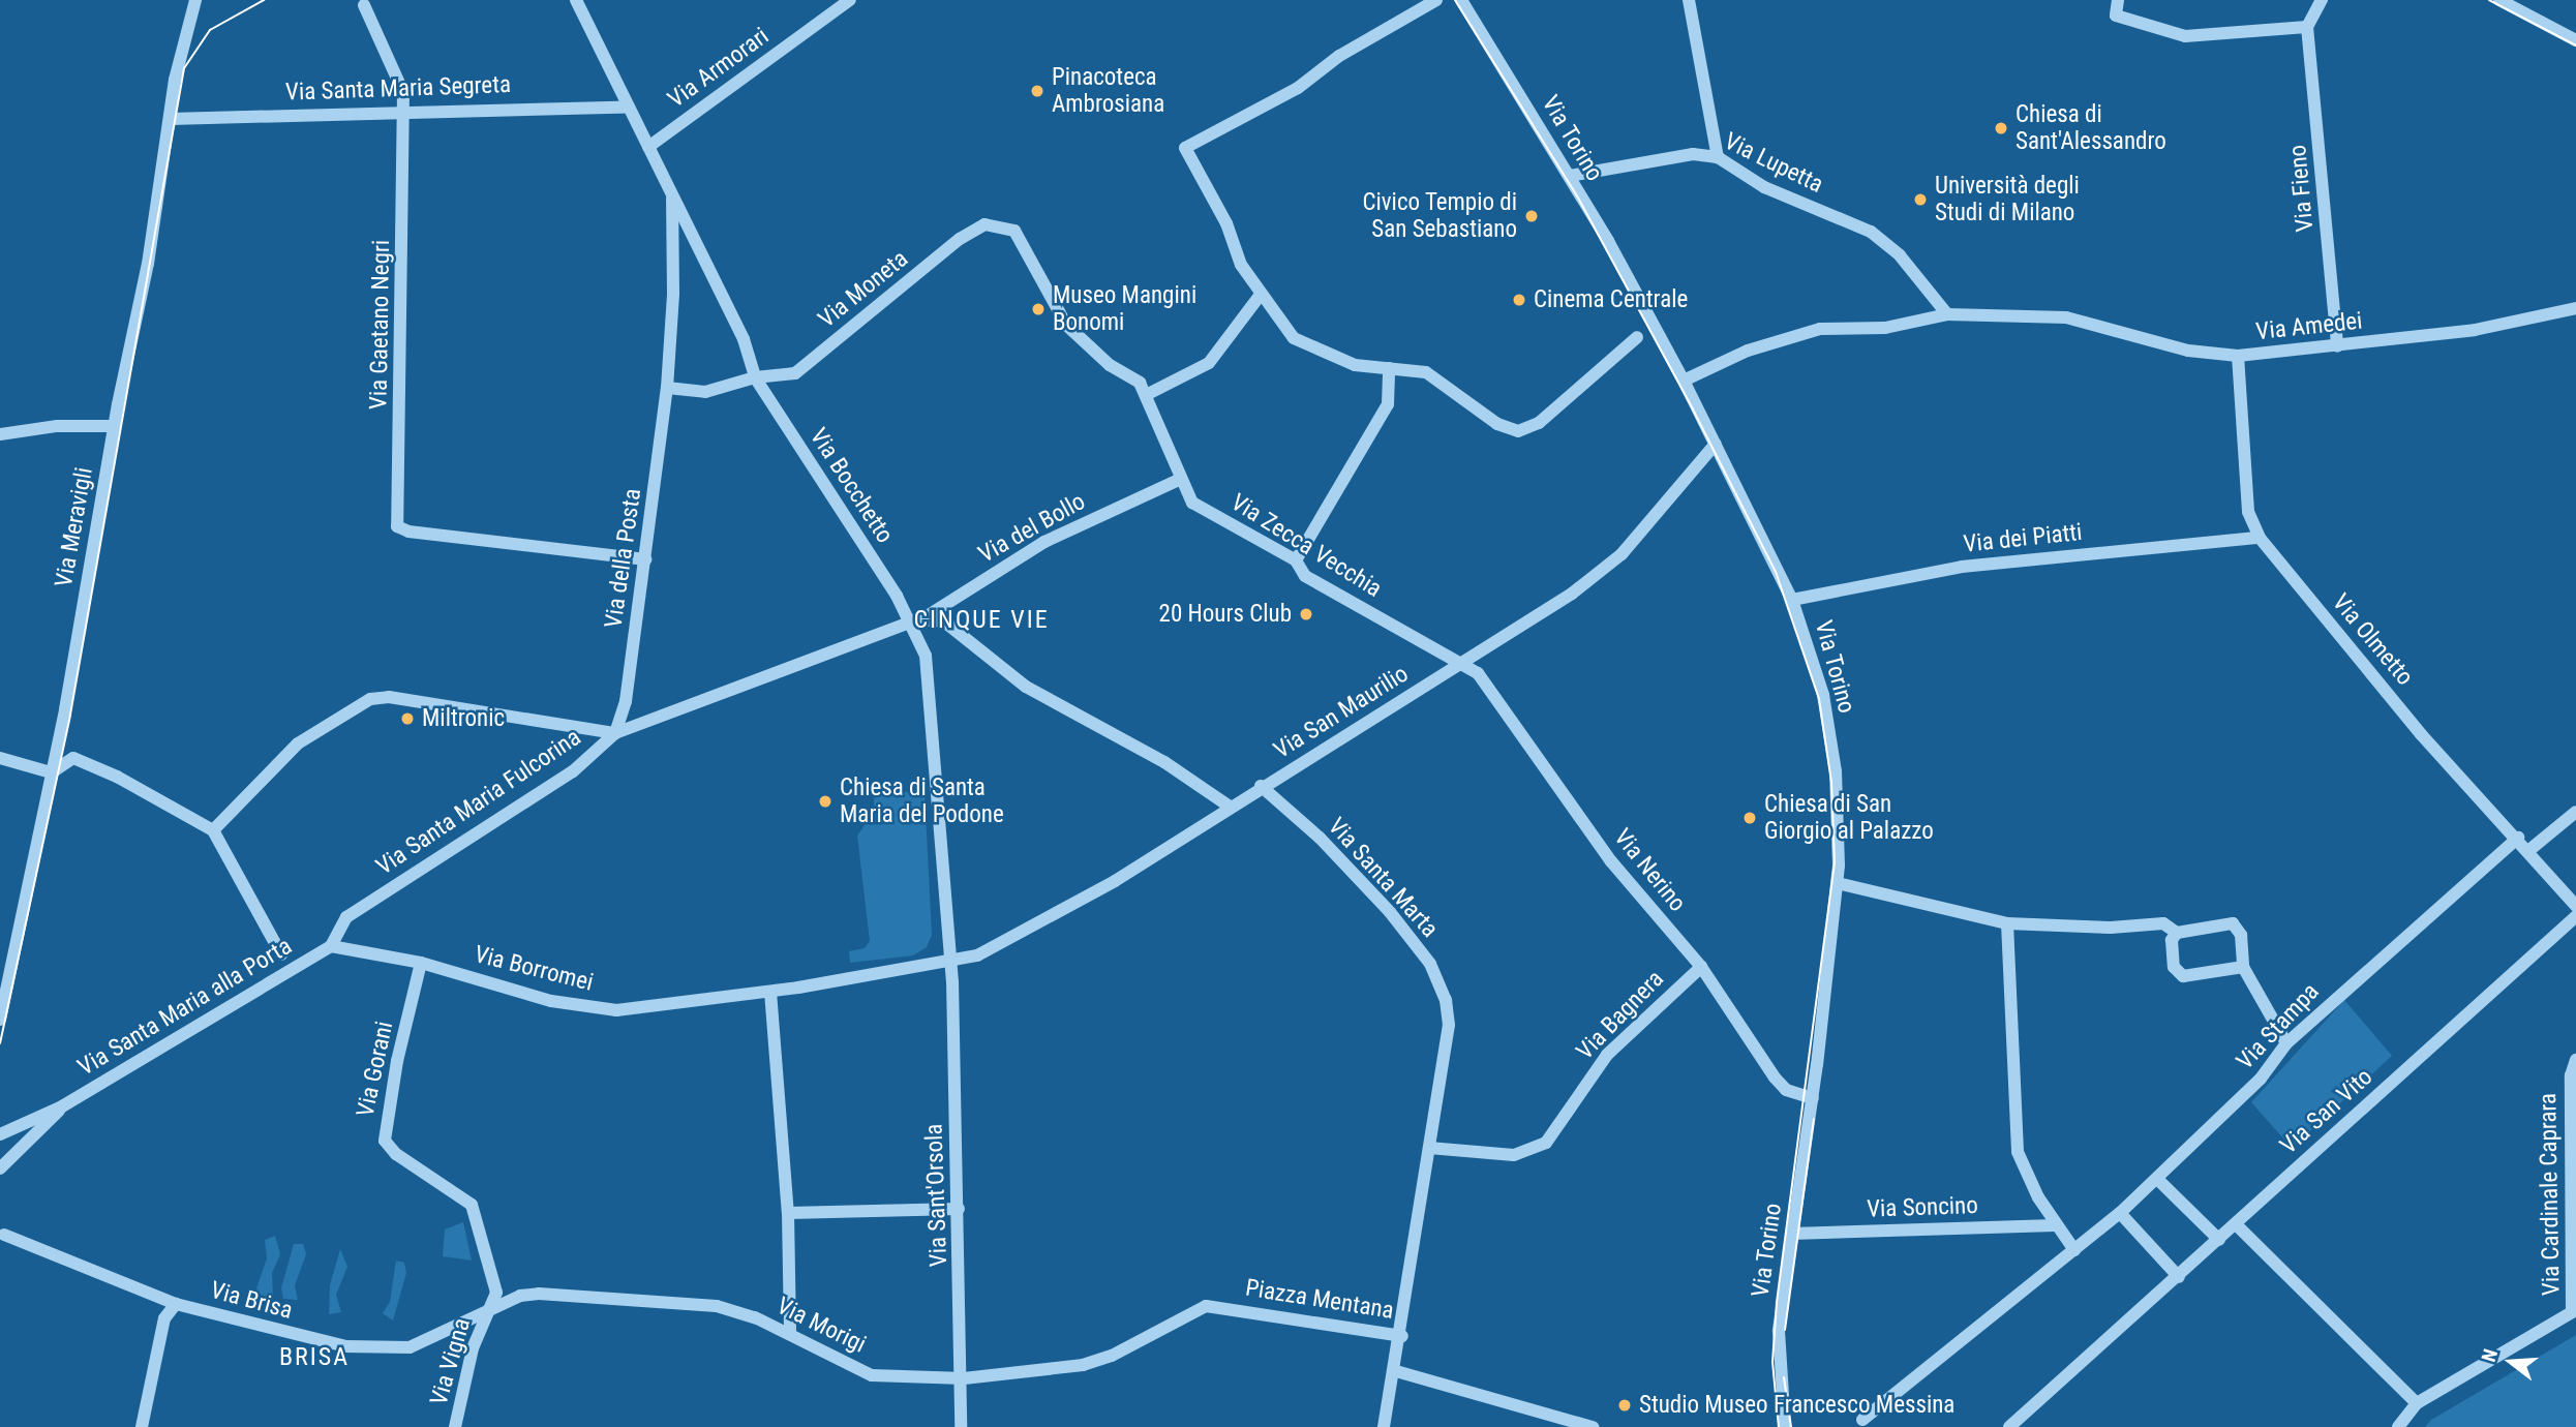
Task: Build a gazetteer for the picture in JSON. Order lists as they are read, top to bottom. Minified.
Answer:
{"streets":{"street":["Via Armorari","Via Santa Maria Segreta","Via Torino","Via Lupetta","Via Fieno","Via Moneta","Via Gaetano Negri","Via Amedei","Via Bocchetto","Via Meravigli","Via del Bollo","Via dei Piatti","Via Zecca Vecchia","Via della Posta","Via Olmetto","Via San Maurilio","Via Santa Maria Fulcorina","Via Nerino","Via Santa Marta","Via Borromei","Via Santa Maria alla Porta","Via Bagnera","Via Stampa","Via Gorani","Via San Vito","Via Cardinale Caprara","Via Sant'Orsola","Via Soncino","Piazza Mentana","Via Brisa","Via Morigi","Via Vigna"]},"crossings":[["Via Armorari","Via Bocchetto"],["Via Santa Maria Segreta","Via Gaetano Negri"],["Via Santa Maria Segreta","Via Bocchetto"],["Via Santa Maria Segreta","Via Meravigli"],["Via Torino","Via Lupetta"],["Via Torino","Via Amedei"],["Via Torino","Via dei Piatti"],["Via Torino","Via San Maurilio"],["Via Torino","Via Nerino"],["Via Torino","Via Soncino"],["Via Lupetta","Via Amedei"],["Via Fieno","Via Amedei"],["Via Moneta","Via Bocchetto"],["Via Moneta","Via Zecca Vecchia"],["Via Moneta","Via della Posta"],["Via Gaetano Negri","Via della Posta"],["Via Amedei","Via Olmetto"],["Via Bocchetto","Via del Bollo"],["Via Bocchetto","Via della Posta"],["Via Bocchetto","Via Santa Maria Fulcorina"],["Via Bocchetto","Via Sant'Orsola"],["Via del Bollo","Via Zecca Vecchia"],["Via del Bollo","Via Santa Maria Fulcorina"],["Via dei Piatti","Via Olmetto"],["Via Zecca Vecchia","Via San Maurilio"],["Via Zecca Vecchia","Via Nerino"],["Via della Posta","Via Santa Maria Fulcorina"],["Via Olmetto","Via Stampa"],["Via San Maurilio","Via Nerino"],["Via San Maurilio","Via Santa Marta"],["Via San Maurilio","Via Borromei"],["Via San Maurilio","Via Sant'Orsola"],["Via Santa Maria Fulcorina","Via Borromei"],["Via Santa Maria Fulcorina","Via Santa Maria alla Porta"],["Via Nerino","Via Bagnera"],["Via Santa Marta","Via Bagnera"],["Via Santa Marta","Piazza Mentana"],["Via Borromei","Via Santa Maria alla Porta"],["Via Borromei","Via Gorani"],["Via Borromei","Via Sant'Orsola"],["Via Gorani","Via Brisa"],["Via Gorani","Via Morigi"],["Via Gorani","Via Vigna"],["Via Sant'Orsola","Via Morigi"],["Piazza Mentana","Via Morigi"],["Via Brisa","Via Morigi"],["Via Brisa","Via Vigna"],["Via Morigi","Via Vigna"]],"districts":["CINQUE VIE","BRISA"],"places":["Pinacoteca Ambrosiana","Chiesa di Sant'Alessandro","Università degli Studi di Milano","Civico Tempio di San Sebastiano","Cinema Centrale","Museo Mangini Bonomi","20 Hours Club","Miltronic","Chiesa di Santa Maria del Podone","Chiesa di San Giorgio al Palazzo","Studio Museo Francesco Messina"],"north":"left"}
